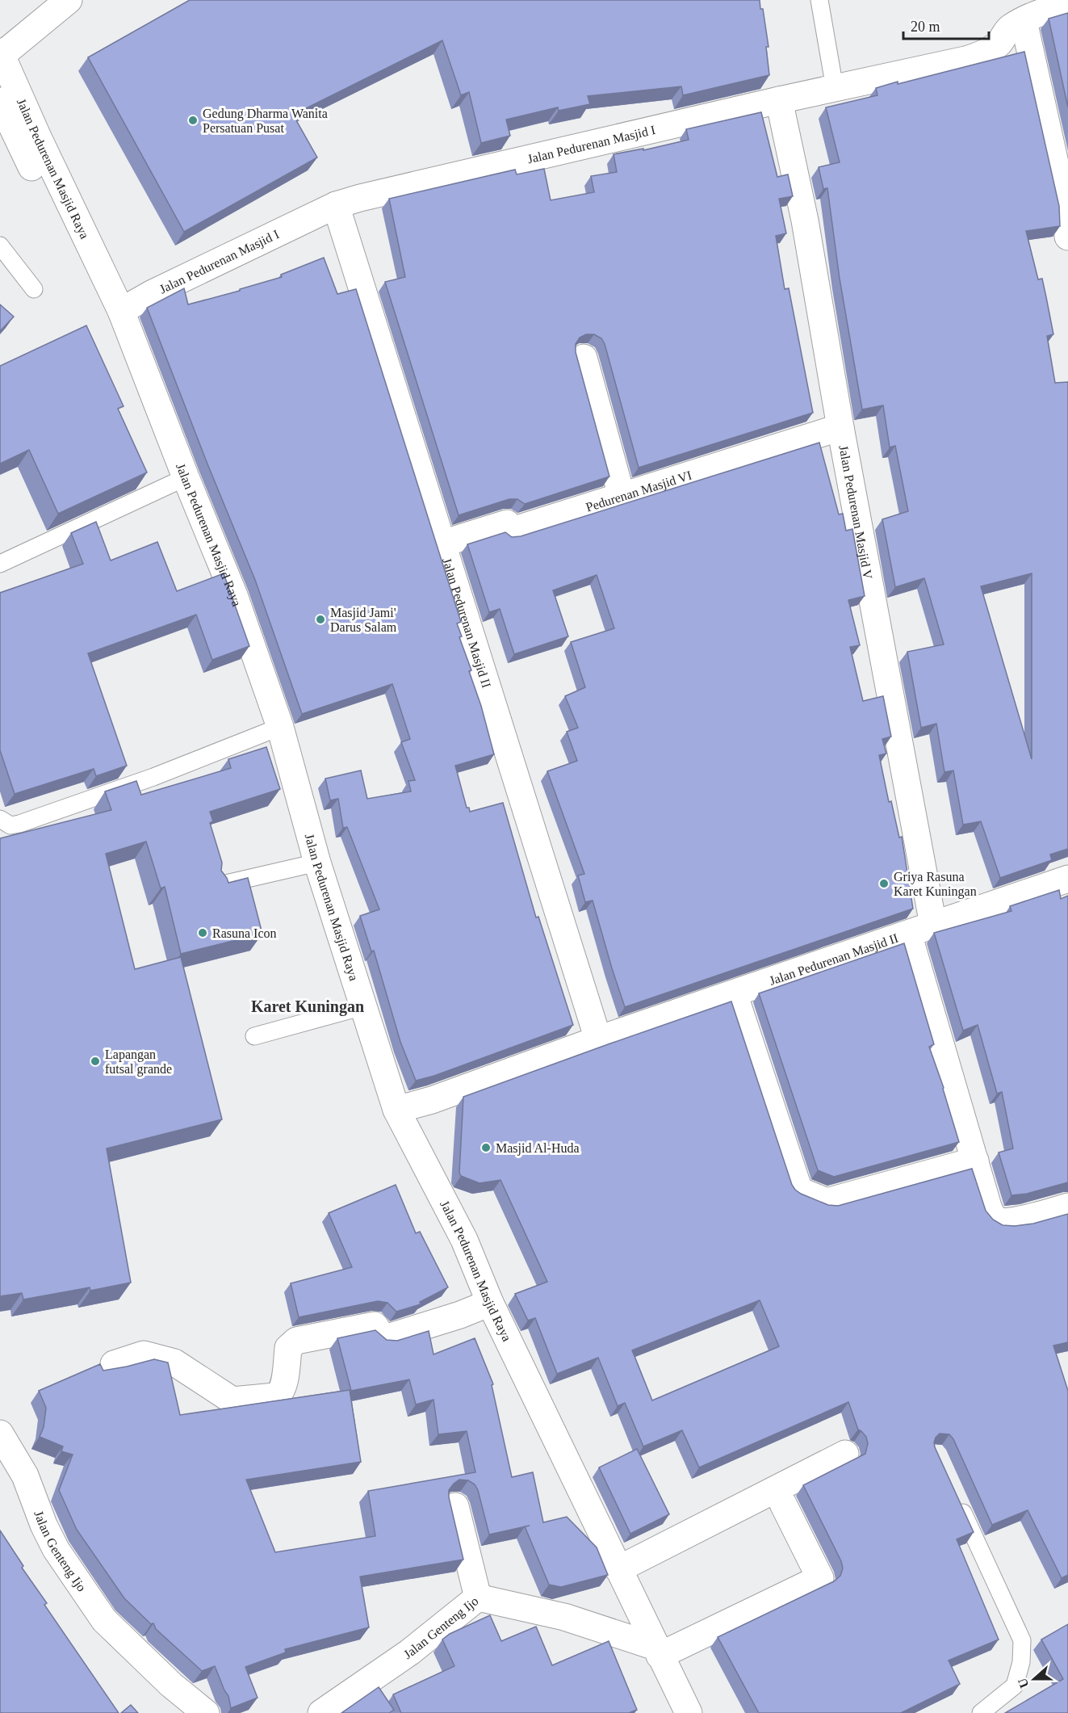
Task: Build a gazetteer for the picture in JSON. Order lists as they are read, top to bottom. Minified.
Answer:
{"streets":{"street":["Jalan Pedurenan Masjid I","Jalan Pedurenan Masjid Raya","Pedurenan Masjid VI","Jalan Pedurenan Masjid V","Jalan Pedurenan Masjid II","Jalan Genteng Ijo"]},"crossings":[["Jalan Pedurenan Masjid I","Jalan Pedurenan Masjid Raya"],["Jalan Pedurenan Masjid I","Jalan Pedurenan Masjid V"],["Jalan Pedurenan Masjid I","Jalan Pedurenan Masjid II"],["Jalan Pedurenan Masjid Raya","Jalan Pedurenan Masjid II"],["Jalan Pedurenan Masjid Raya","Jalan Genteng Ijo"],["Pedurenan Masjid VI","Jalan Pedurenan Masjid V"],["Pedurenan Masjid VI","Jalan Pedurenan Masjid II"],["Jalan Pedurenan Masjid V","Jalan Pedurenan Masjid II"]],"districts":["Karet Kuningan"],"places":["Gedung Dharma Wanita Persatuan Pusat","Masjid Jami' Darus Salam","Griya Rasuna Karet Kuningan","Rasuna Icon","Lapangan futsal grande","Masjid Al-Huda"],"scale_bar":"20 m","north":"left"}
